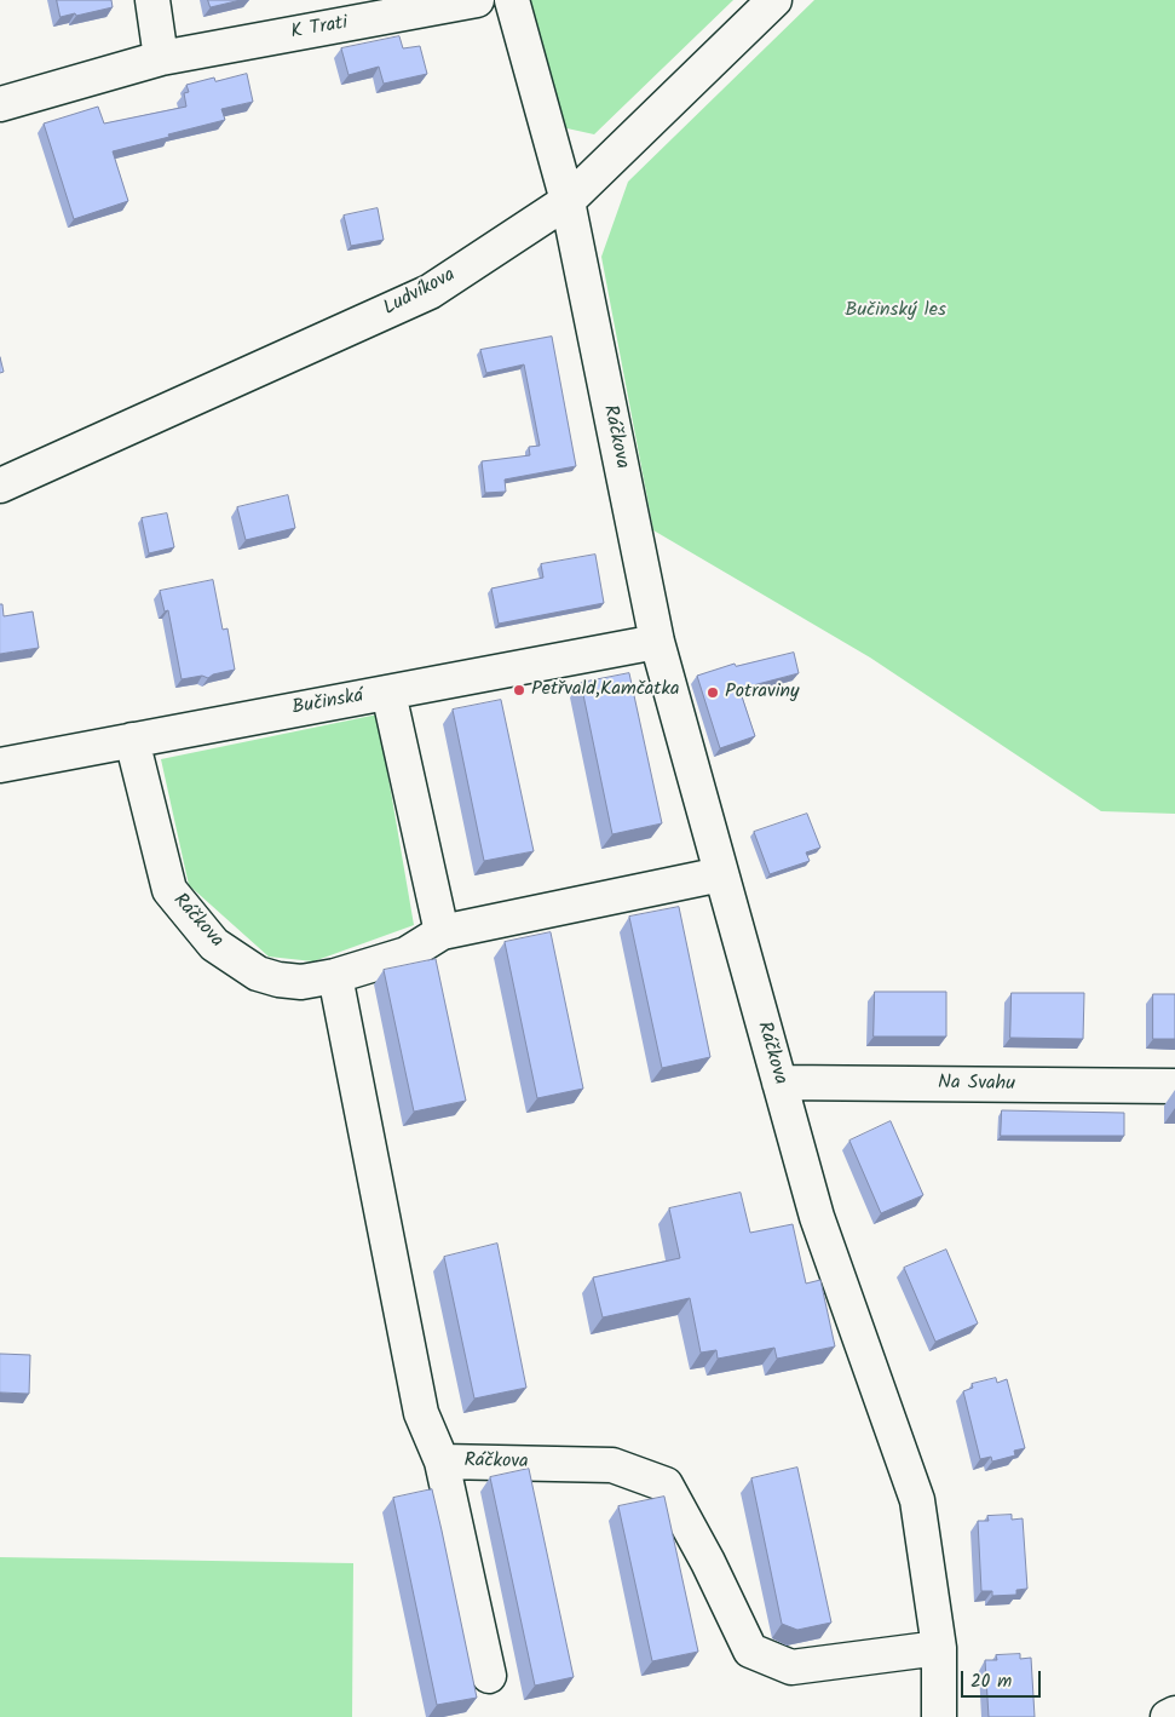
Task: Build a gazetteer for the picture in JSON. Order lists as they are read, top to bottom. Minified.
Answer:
{"streets":{"street":["K Trati","Ludvíkova","Ráčkova","Bučinská","Na Svahu"]},"crossings":[["Ludvíkova","Ráčkova"],["Ráčkova","Bučinská"],["Ráčkova","Na Svahu"]],"parks":["Bučinský les"],"places":["Petřvald,Kamčatka","Potraviny"],"scale_bar":"20 m"}
